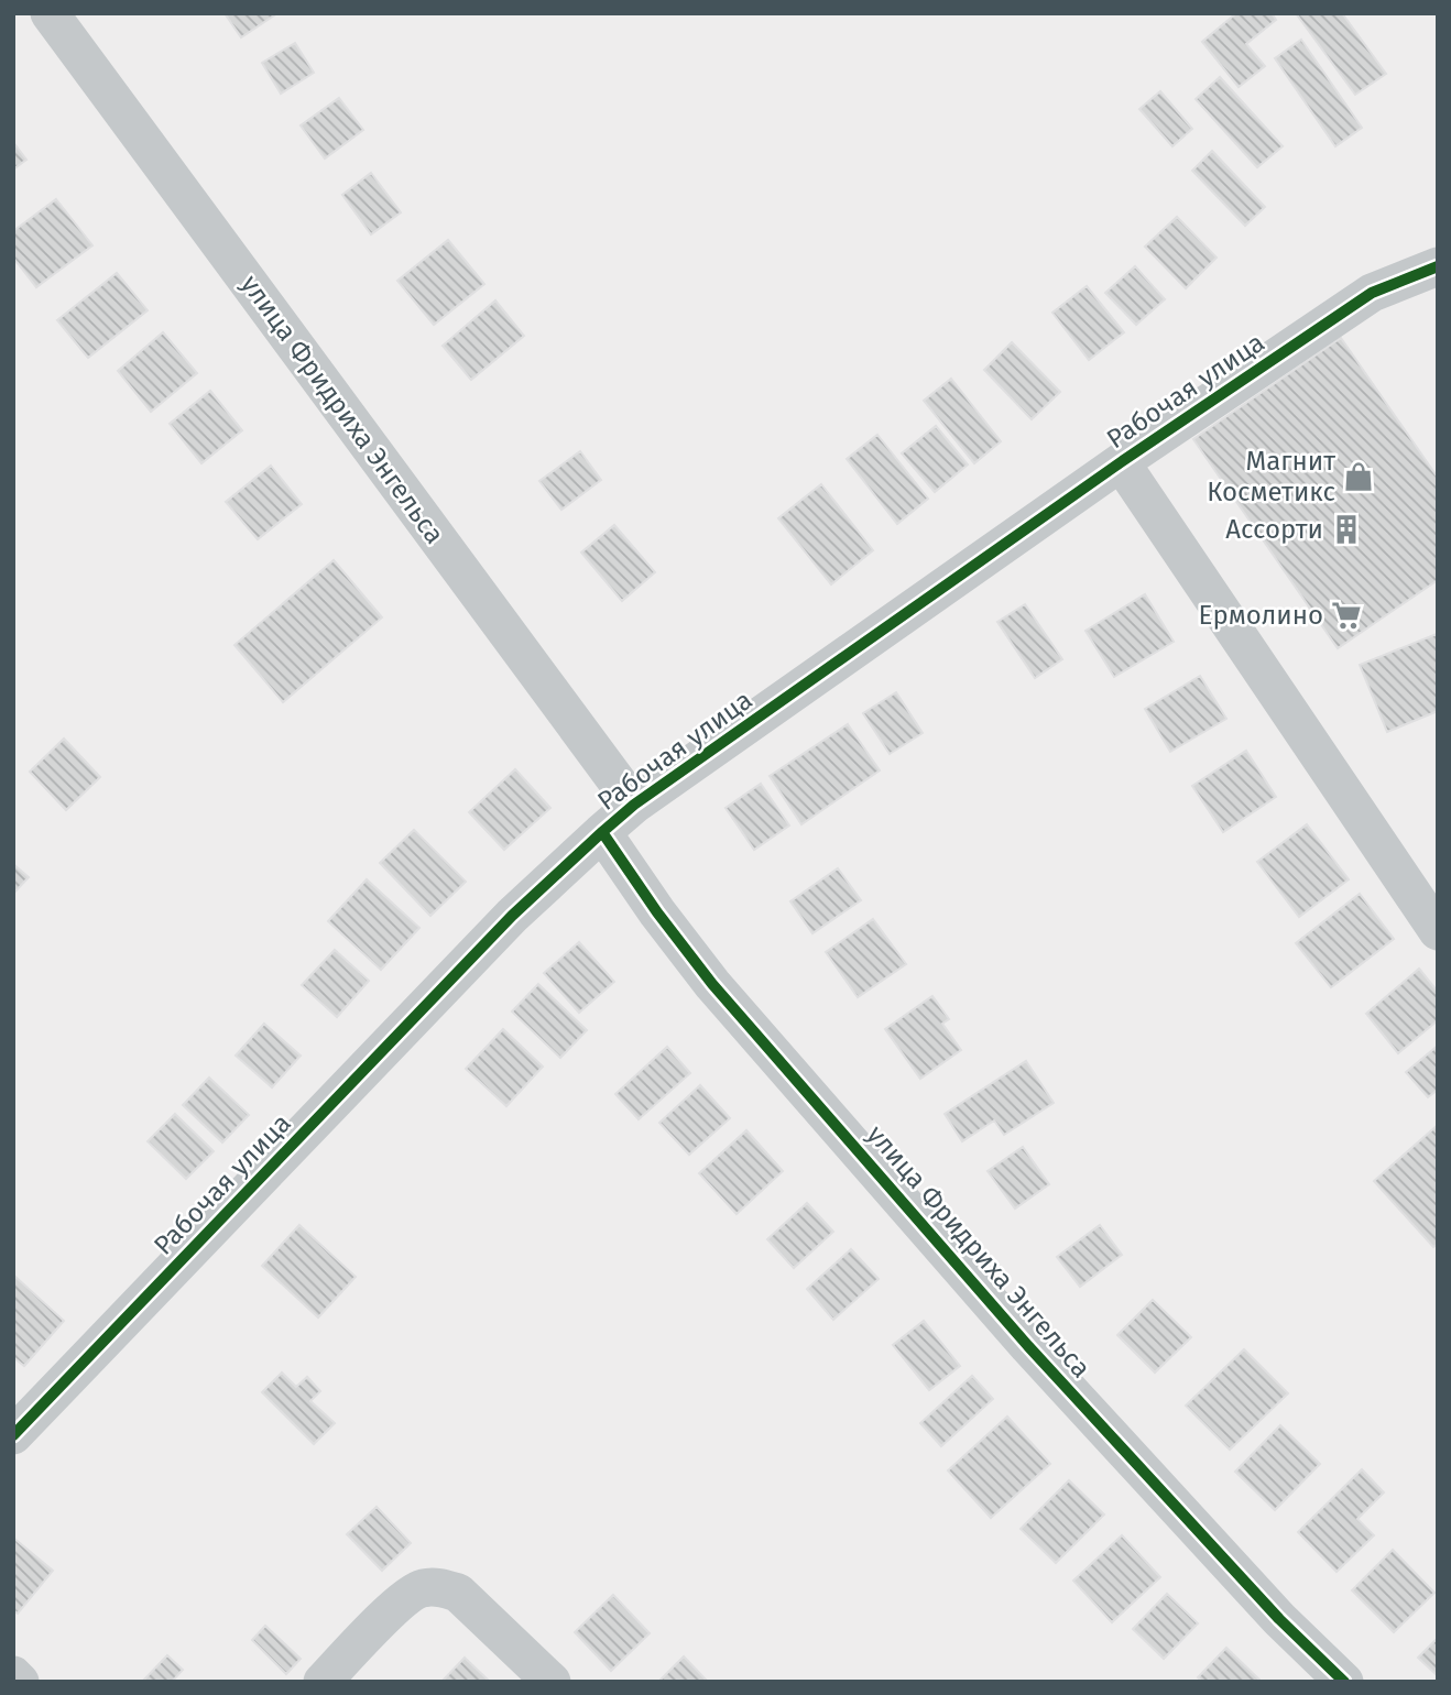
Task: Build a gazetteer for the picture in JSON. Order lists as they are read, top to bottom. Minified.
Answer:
{"streets":{"street":["Рабочая улица","улица Фридриха Энгельса"]},"crossings":[["Рабочая улица","улица Фридриха Энгельса"]],"places":{"shop":["Магнит Косметикс"],"building":["Ассорти"],"supermarket":["Ермолино"]}}
